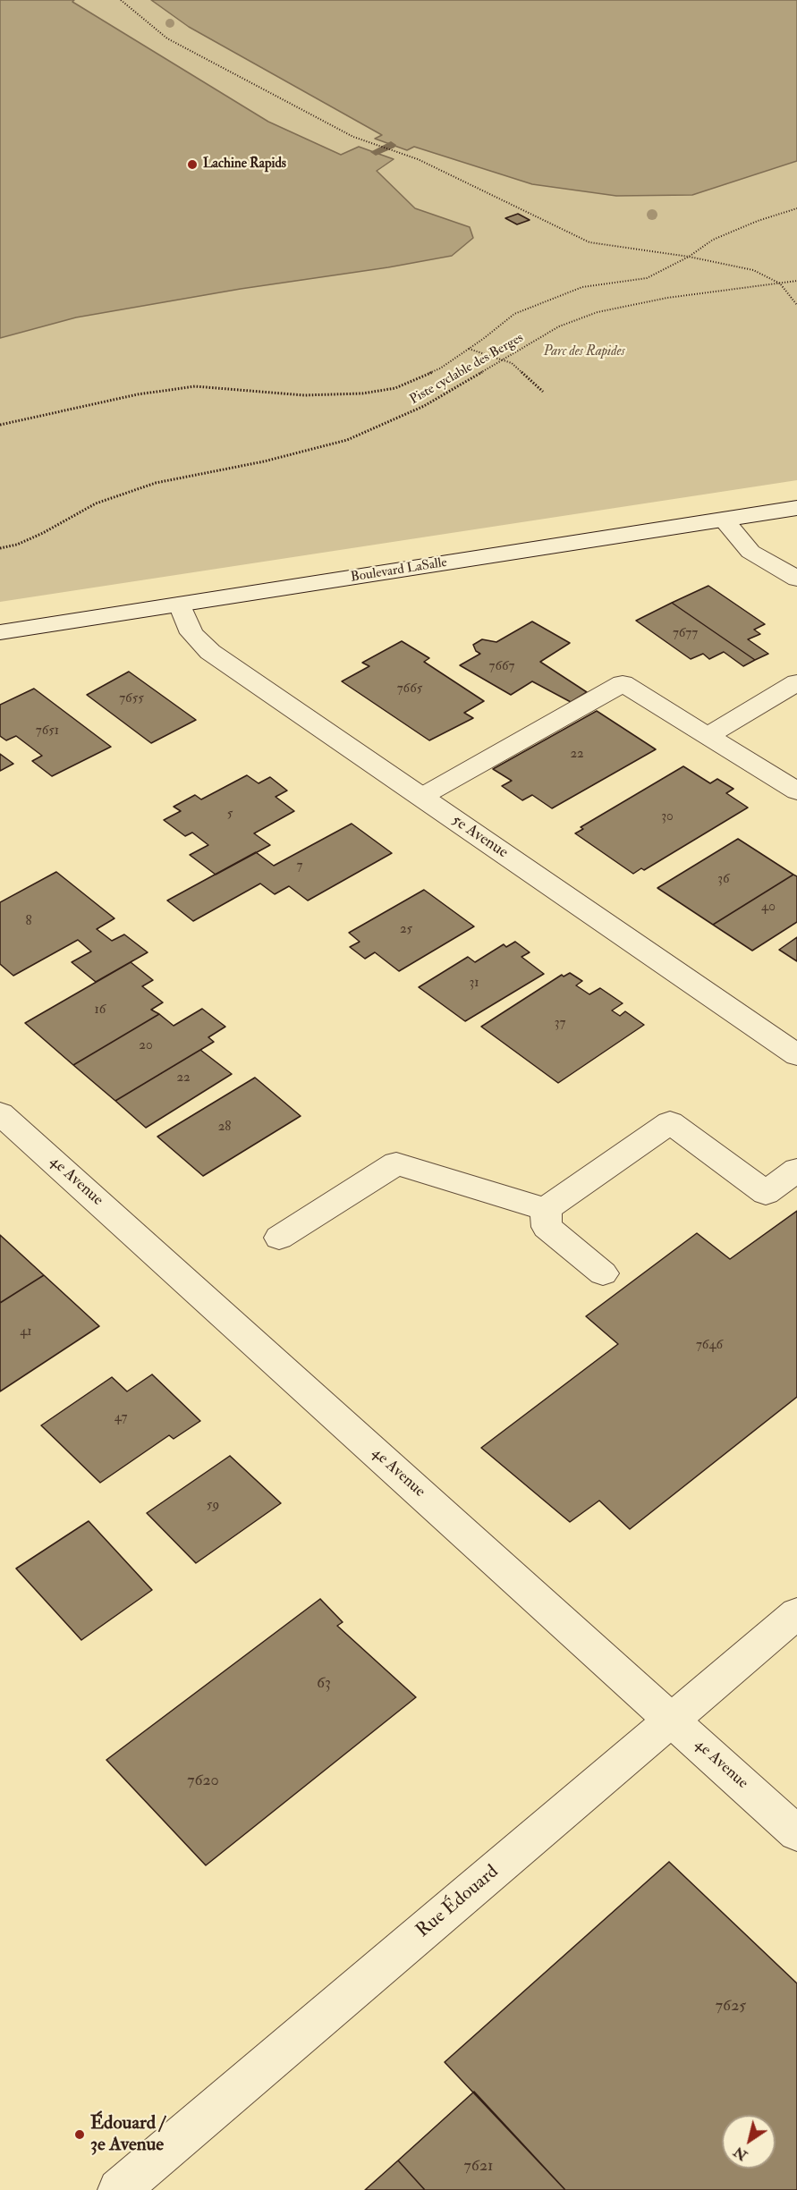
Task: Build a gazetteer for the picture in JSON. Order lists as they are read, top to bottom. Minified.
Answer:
{"streets":{"street":["Boulevard LaSalle","5e Avenue","4e Avenue","Rue Édouard"],"path":["Piste cyclable des Berges"]},"crossings":[["Boulevard LaSalle","5e Avenue"],["4e Avenue","Rue Édouard"]],"parks":["Parc des Rapides"],"places":["Lachine Rapids","Édouard / 3e Avenue"],"house_numbers":["7677","7667","7665","7655","7651","22","5","30","7","36","40","8","25","31","16","37","20","22","28","41","7646","47","59","63","7620","7625","7621"],"north":"bottom left"}
